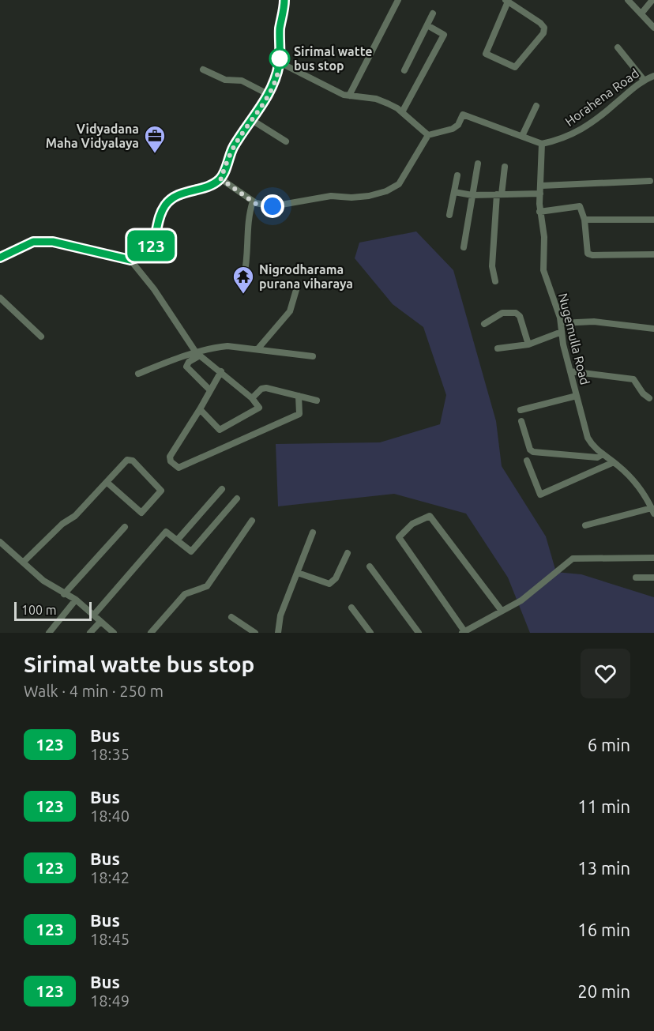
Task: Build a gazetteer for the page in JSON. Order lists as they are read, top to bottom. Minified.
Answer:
{"streets":{"street":["Horahena Road","Nugemulla Road"]},"crossings":[["Horahena Road","Nugemulla Road"]],"places":{"other":["Sirimal watte bus stop"],"office":["Vidyadana Maha Vidyalaya"],"temple":["Nigrodharama purana viharaya"]},"lines":["bus line 123"],"scale_bar":"100 m","page":{"on_map":"123","scale":"100 m","heading":["Sirimal watte bus stop","Walk · 4 min · 250 m"],"list":[{"mark":"123","name":"Bus","note":"18:35","value":"6 min"},{"mark":"123","name":"Bus","note":"18:40","value":"11 min"},{"mark":"123","name":"Bus","note":"18:42","value":"13 min"},{"mark":"123","name":"Bus","note":"18:45","value":"16 min"},{"mark":"123","name":"Bus","note":"18:49","value":"20 min"}]}}
